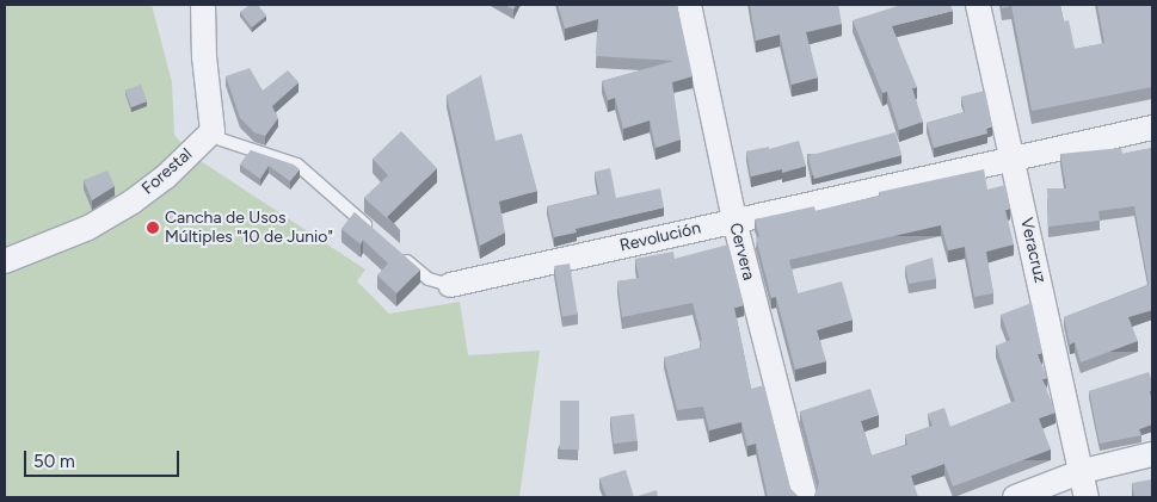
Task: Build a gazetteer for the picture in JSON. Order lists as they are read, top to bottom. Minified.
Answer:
{"streets":{"street":["Forestal","Revolución","Veracruz","Cervera"]},"crossings":[["Revolución","Veracruz"],["Revolución","Cervera"]],"places":["Cancha de Usos Múltiples \"10 de Junio\""],"scale_bar":"50 m"}
